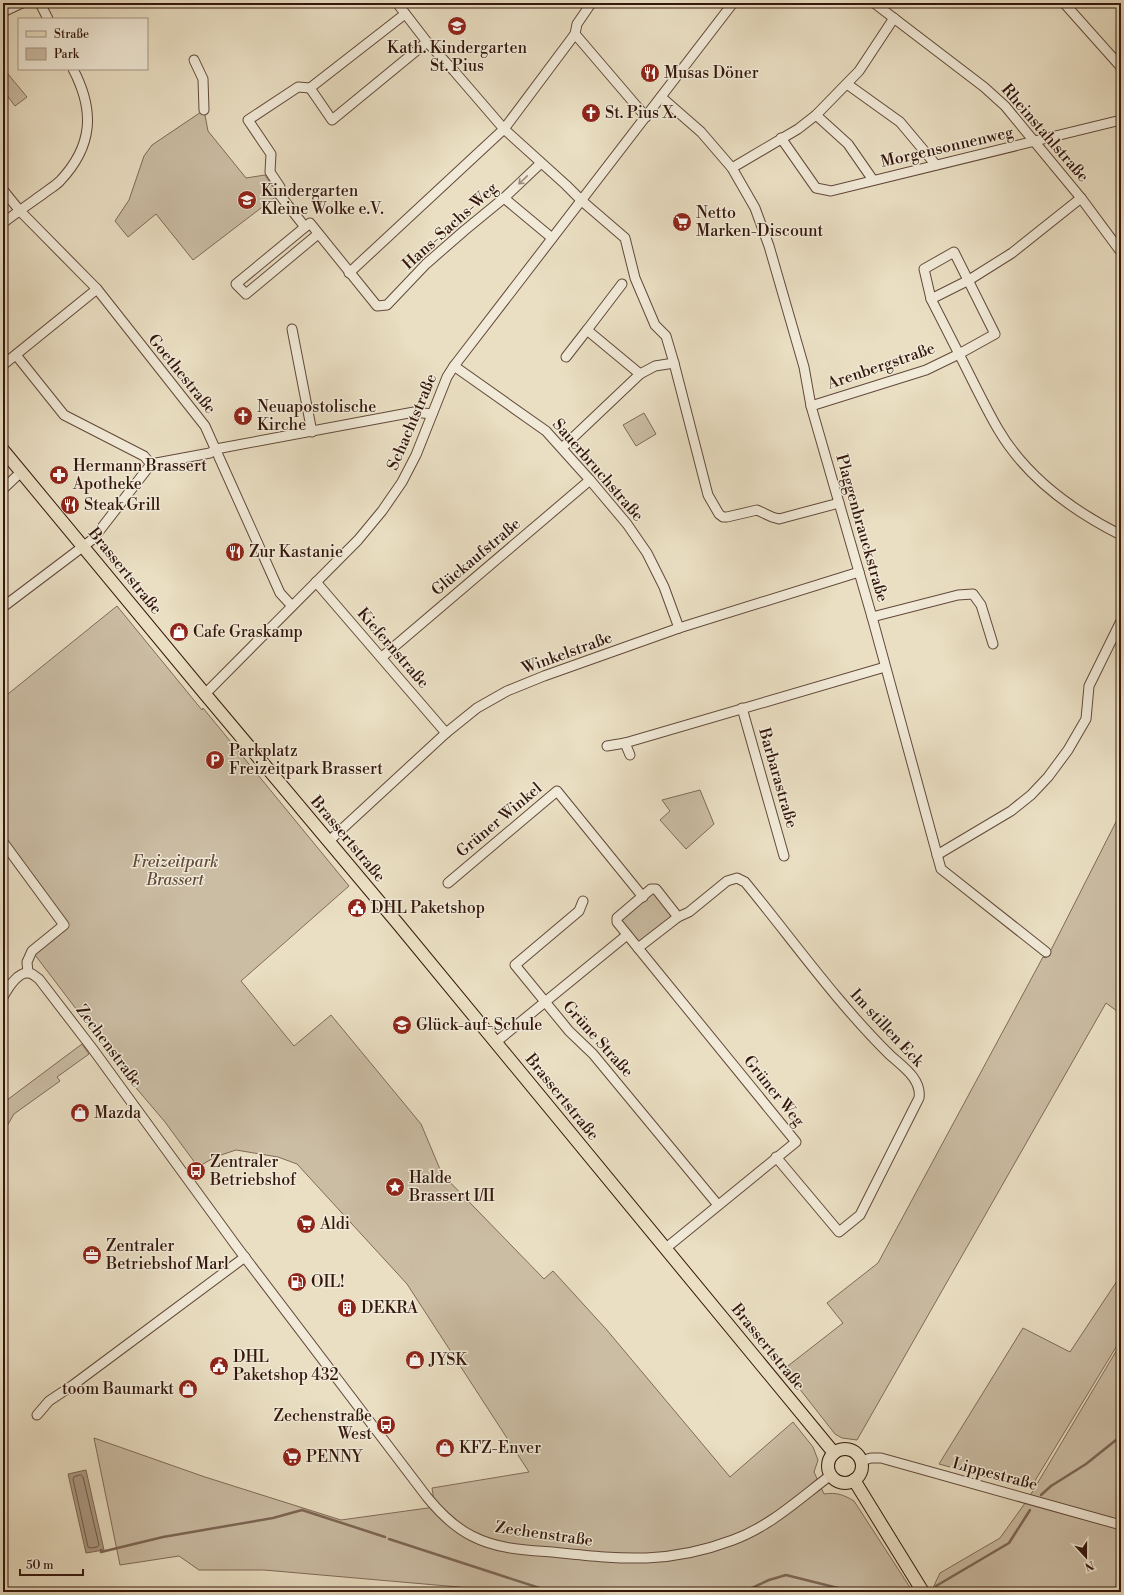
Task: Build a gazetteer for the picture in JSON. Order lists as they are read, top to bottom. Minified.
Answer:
{"streets":{"main road":["Brassertstraße"],"street":["Rheinstahlstraße","Morgensonnenweg","Hans-Sachs-Weg","Arenbergstraße","Goethestraße","Schachtstraße","Sauerbruchstraße","Plaggenbrauckstraße","Glückaufstraße","Kiefernstraße","Winkelstraße","Barbarastraße","Grüner Winkel","Im stillen Eck","Grüne Straße","Zechenstraße","Grüner Weg","Lippestraße"]},"crossings":[["Rheinstahlstraße","Morgensonnenweg"],["Arenbergstraße","Plaggenbrauckstraße"],["Goethestraße","Schachtstraße"],["Schachtstraße","Sauerbruchstraße"],["Schachtstraße","Plaggenbrauckstraße"],["Schachtstraße","Brassertstraße"],["Schachtstraße","Kiefernstraße"],["Sauerbruchstraße","Glückaufstraße"],["Sauerbruchstraße","Winkelstraße"],["Plaggenbrauckstraße","Winkelstraße"],["Glückaufstraße","Kiefernstraße"],["Brassertstraße","Winkelstraße"],["Brassertstraße","Zechenstraße"],["Brassertstraße","Grüner Weg"],["Brassertstraße","Lippestraße"],["Kiefernstraße","Winkelstraße"],["Grüner Winkel","Grüner Weg"],["Im stillen Eck","Grüner Weg"],["Grüne Straße","Grüner Weg"],["Zechenstraße","Lippestraße"]],"parks":["Freizeitpark Brassert"],"places":{"school or university":["Kath. Kindergarten St. Pius","Kindergarten Kleine Wolke e.V.","Glück-auf-Schule"],"restaurant":["Musas Döner","Steak Grill","Zur Kastanie"],"church":["St. Pius X.","Neuapostolische Kirche"],"supermarket":["Netto Marken-Discount","Aldi","PENNY"],"pharmacy":["Hermann Brassert Apotheke"],"shop":["Cafe Graskamp","Mazda","JYSK","toom Baumarkt","KFZ-Enver"],"parking":["Parkplatz Freizeitpark Brassert"],"public building":["DHL Paketshop","DHL Paketshop 432"],"bus stop":["Zentraler Betriebshof","Zechenstraße West"],"place":["Halde Brassert I/II"],"office":["Zentraler Betriebshof Marl"],"fuel station":["OIL!"],"building":["DEKRA"]},"legend":["Straße","Park"],"scale_bar":"50 m","north":"bottom"}
